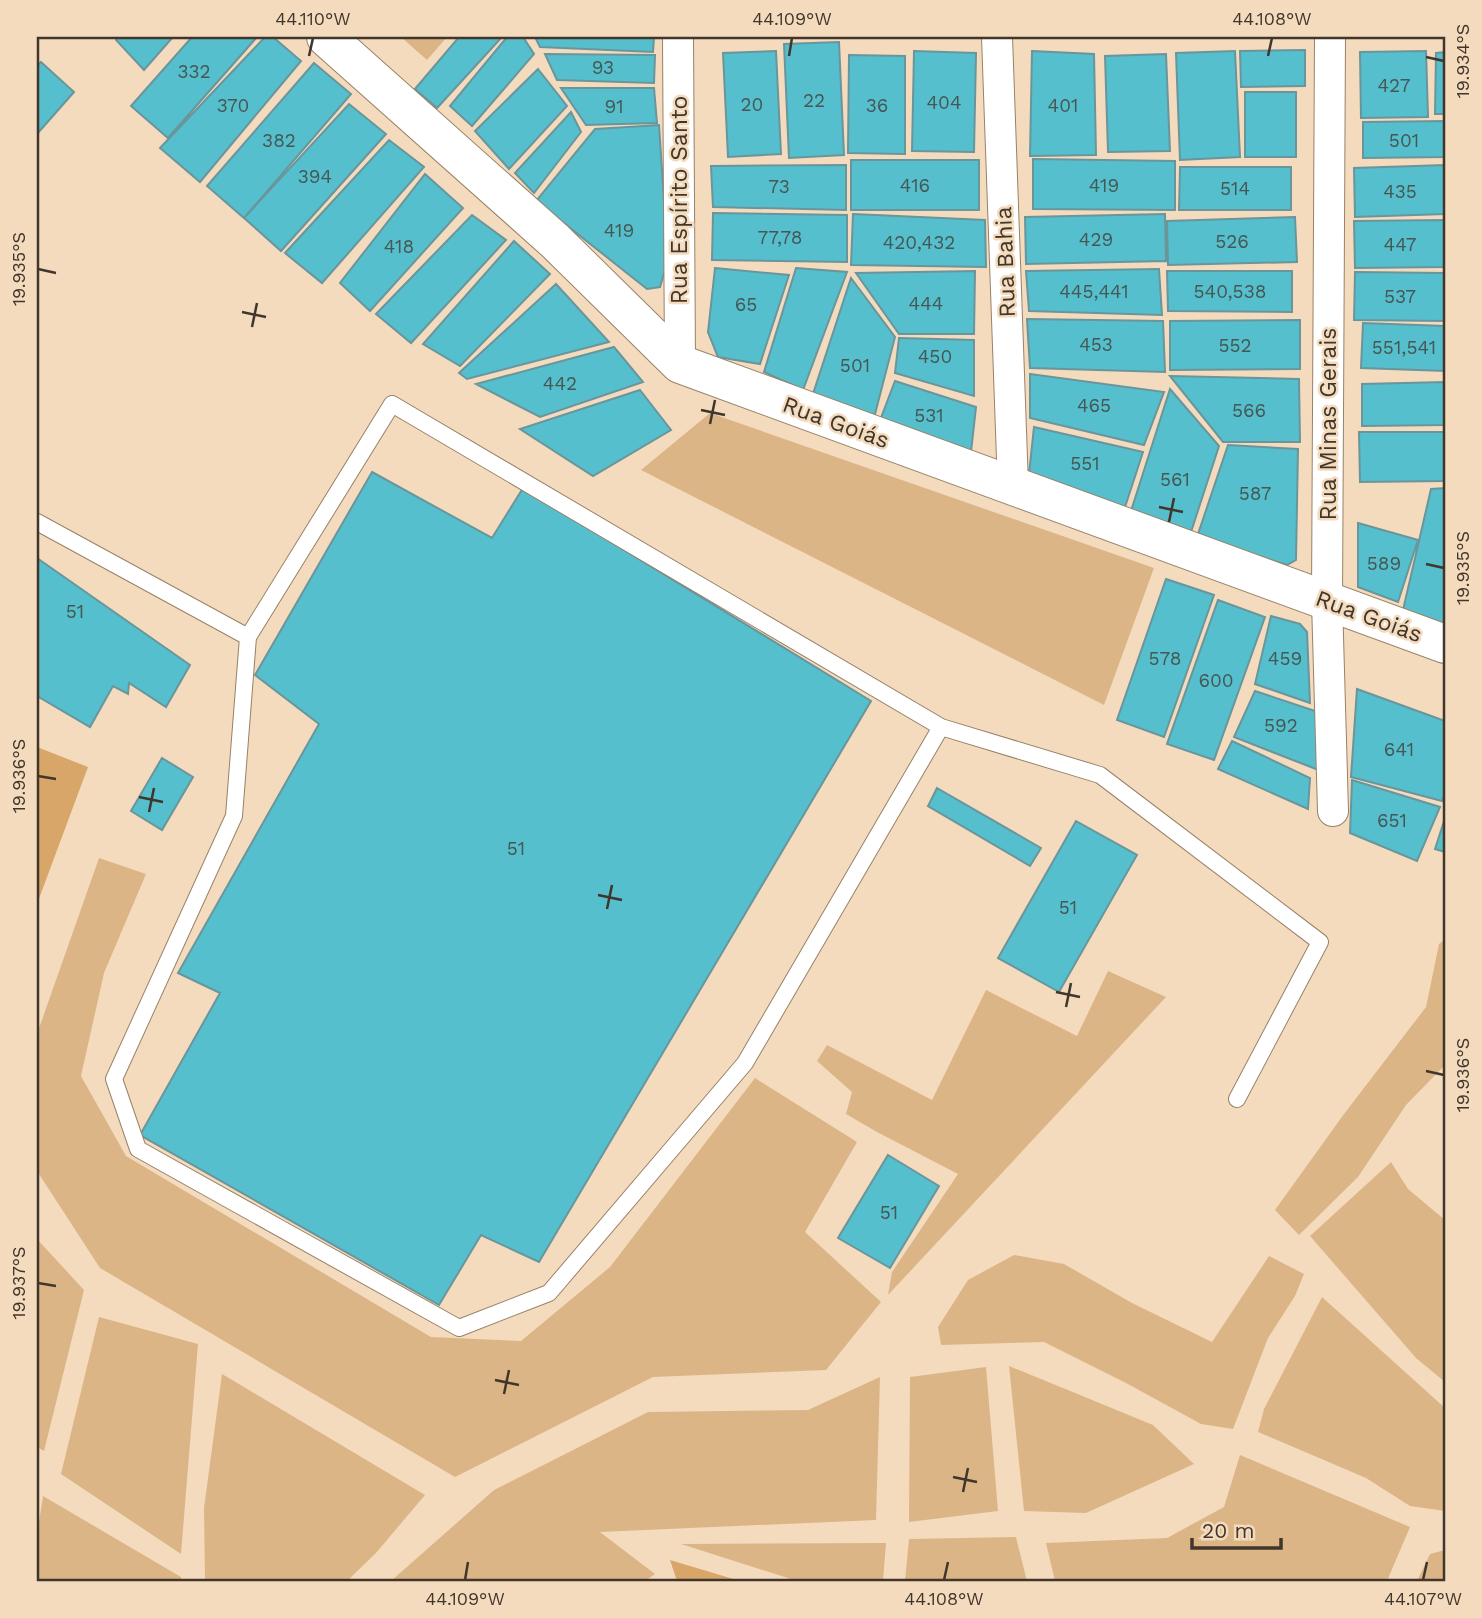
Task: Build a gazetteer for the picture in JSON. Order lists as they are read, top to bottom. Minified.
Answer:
{"streets":{"street":["Rua Espírito Santo","Rua Bahia","Rua Goiás","Rua Minas Gerais"]},"crossings":[["Rua Espírito Santo","Rua Goiás"],["Rua Bahia","Rua Goiás"],["Rua Goiás","Rua Minas Gerais"]],"house_numbers":["93","332","427","22","404","20","370","36","401","91","382","501","394","416","419","73","514","435","419","77,78","429","526","420,432","447","418","445,441","540,538","537","444","65","453","552","551,541","450","501","442","465","566","531","551","561","587","589","51","578","459","600","592","641","651","51","51","51"],"scale_bar":"20 m","coordinates":["44.110°W","44.109°W","44.108°W","19.934°S","19.935°S","19.936°S","19.937°S","44.107°W"]}
